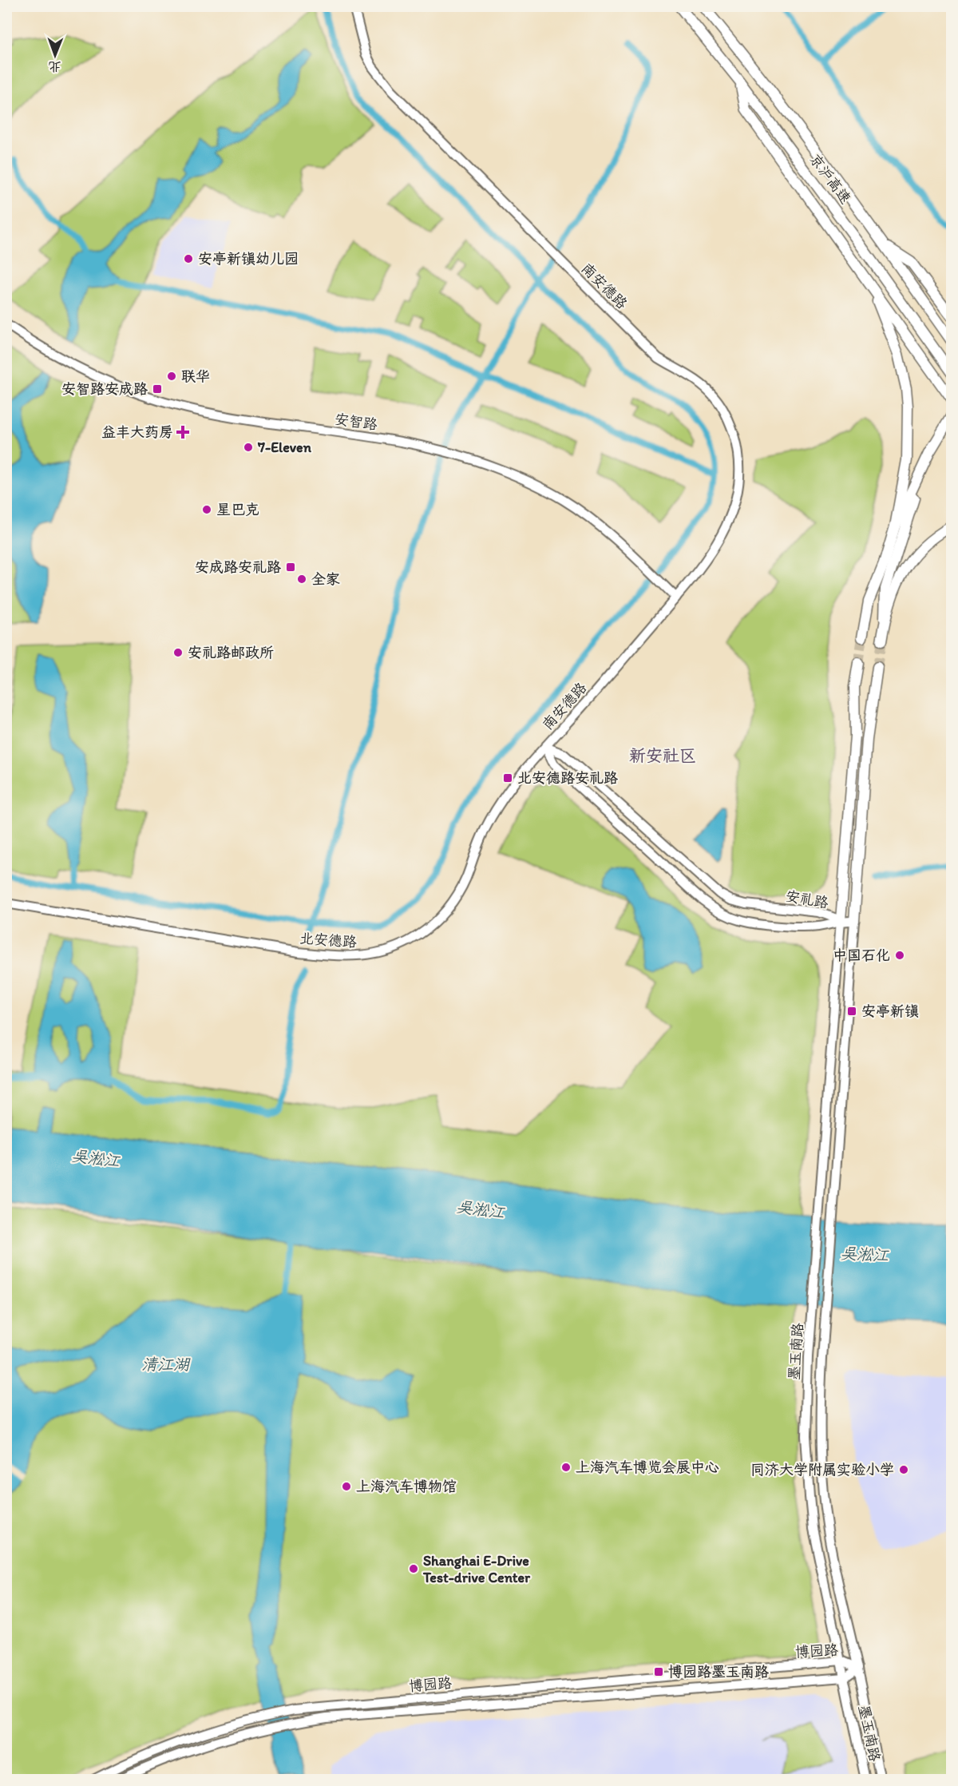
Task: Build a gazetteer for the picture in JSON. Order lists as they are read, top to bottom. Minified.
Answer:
{"streets":{"highway":["京沪高速"],"main road":["南安德路","安智路","安礼路","北安德路","墨玉南路","博园路"]},"crossings":[["南安德路","安智路"],["南安德路","安礼路"],["南安德路","北安德路"],["安礼路","北安德路"],["安礼路","墨玉南路"],["墨玉南路","博园路"]],"districts":["新安社区"],"water":["吴淞江","清江湖"],"places":{"other":["安亭新镇幼儿园","联华","7-Eleven","星巴克","全家","安礼路邮政所","中国石化","上海汽车博览会展中心","同济大学附属实验小学","上海汽车博物馆","Shanghai E-Drive Test-drive Center"],"transit":["安智路安成路","安成路安礼路","北安德路安礼路","安亭新镇","博园路墨玉南路"],"health":["益丰大药房"]},"north":"bottom"}
